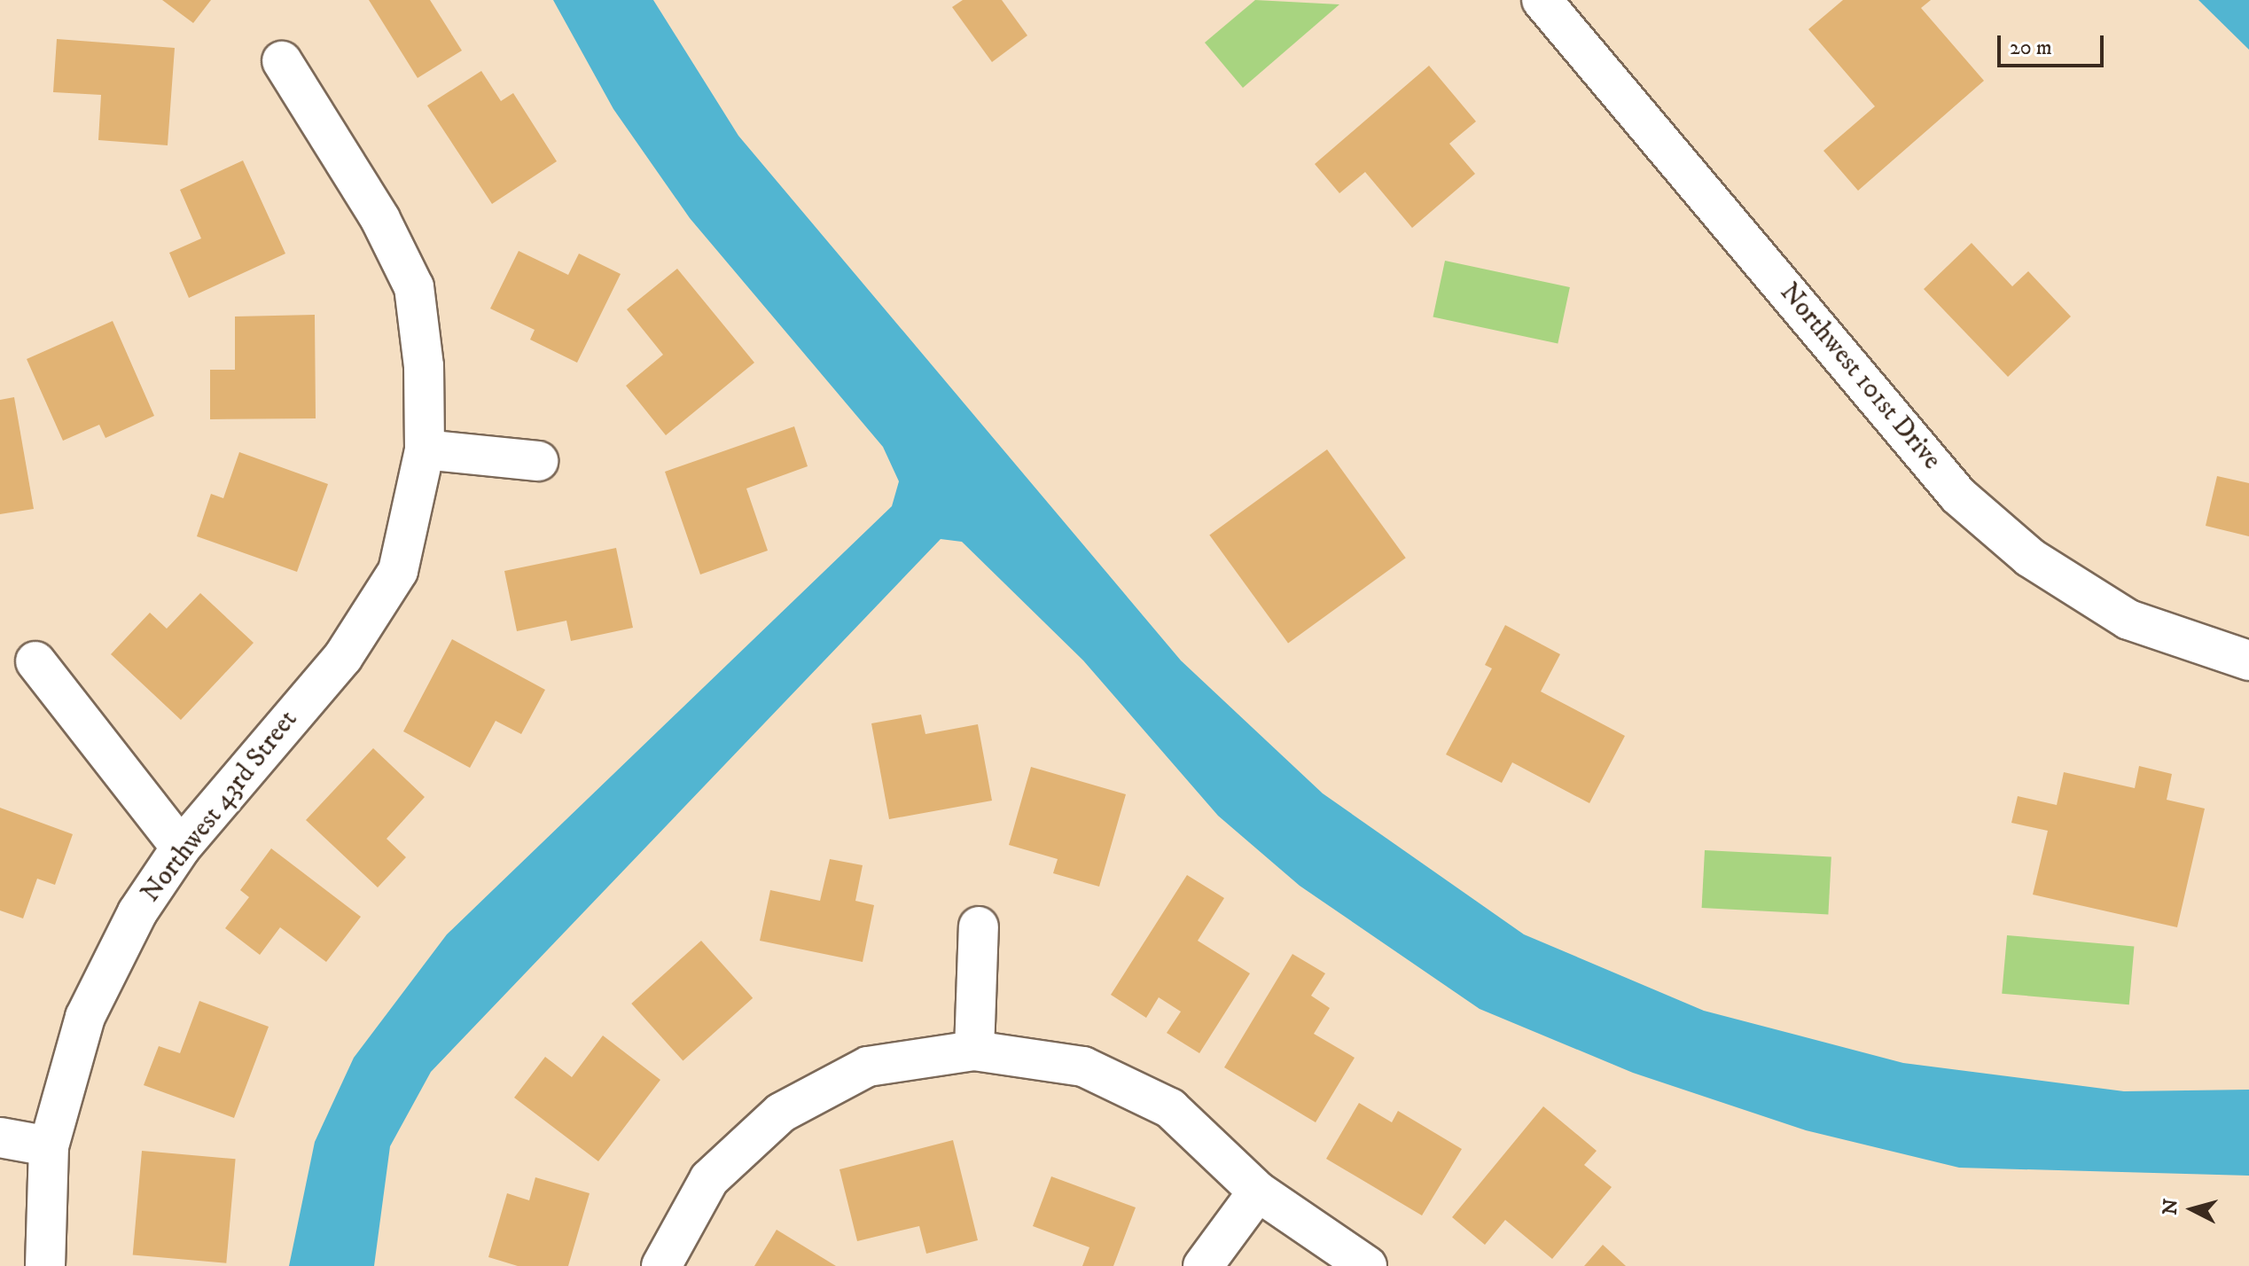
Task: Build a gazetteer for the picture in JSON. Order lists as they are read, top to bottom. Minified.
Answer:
{"streets":{"street":["Northwest 101st Drive","Northwest 43rd Street"]},"scale_bar":"20 m","north":"left"}
